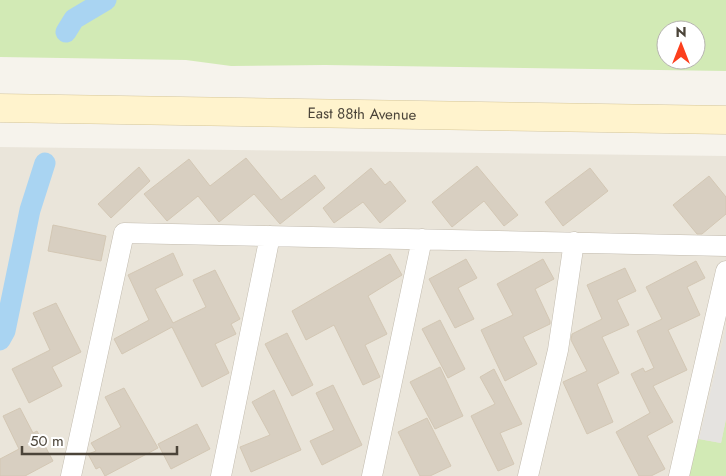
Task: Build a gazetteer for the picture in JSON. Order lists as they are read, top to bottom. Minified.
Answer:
{"streets":{"main road":["East 88th Avenue"]},"scale_bar":"50 m","north":"top"}
